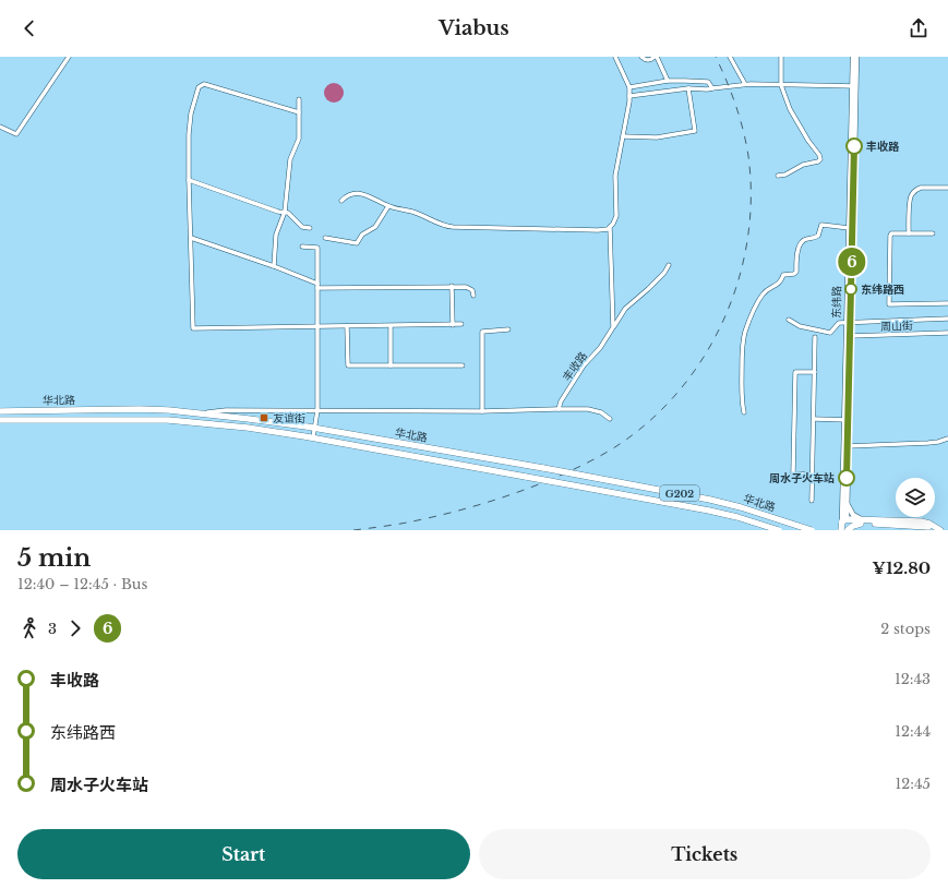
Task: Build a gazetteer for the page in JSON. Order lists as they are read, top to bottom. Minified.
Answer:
{"streets":{"highway":["华北路","G202"],"main road":["东纬路"],"street":["周山街","丰收路"]},"crossings":[["东纬路","周山街"]],"places":{"other":["丰收路","东纬路西","周水子火车站"],"transit":["友谊街"]},"lines":["bus line 6"],"page":{"header":"Viabus","on_map":"6","heading":["5 min","12:40 – 12:45 · Bus","¥12.80"],"legs":["3","6","2 stops"],"list":[{"name":"丰收路","value":"12:43"},{"name":"东纬路西","value":"12:44"},{"name":"周水子火车站","value":"12:45"}],"buttons":["Start","Tickets"]}}
